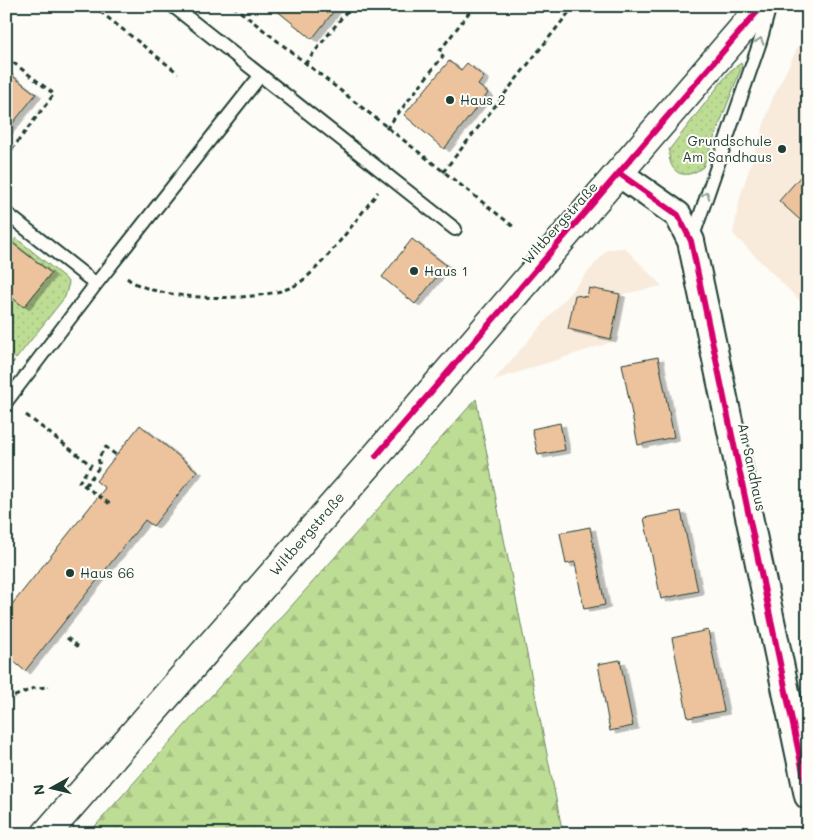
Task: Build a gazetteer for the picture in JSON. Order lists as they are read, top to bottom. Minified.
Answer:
{"streets":{"main road":["Wiltbergstraße"],"street":["Am Sandhaus"]},"crossings":[["Wiltbergstraße","Am Sandhaus"]],"places":["Haus 2","Grundschule Am Sandhaus","Haus 1","Haus 66"],"north":"left"}
